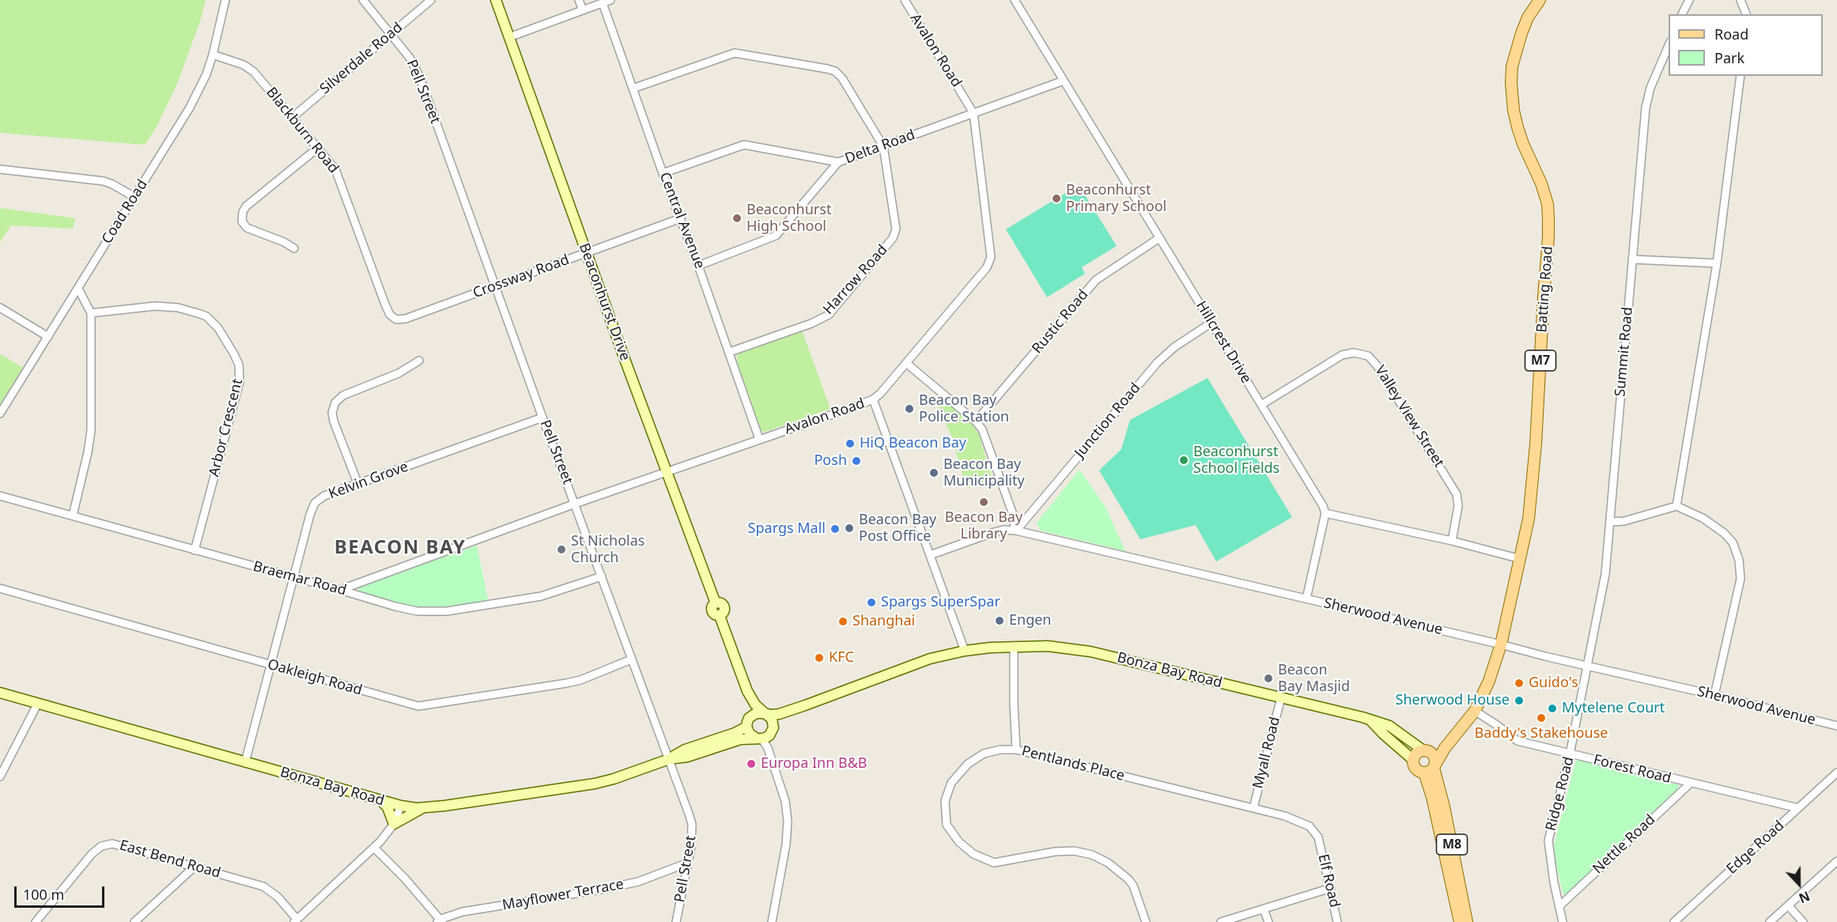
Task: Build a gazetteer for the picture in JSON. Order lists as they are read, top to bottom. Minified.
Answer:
{"streets":{"main road":["Batting Road","M7","M8"],"street":["Avalon Road","Silverdale Road","Pell Street","Blackburn Road","Delta Road","Coad Road","Central Avenue","Crossway Road","Harrow Road","Beaconhurst Drive","Rustic Road","Hillcrest Drive","Summit Road","Valley View Street","Junction Road","Arbor Crescent","Kelvin Grove","Braemar Road","Sherwood Avenue","Bonza Bay Road","Oakleigh Road","Myall Road","Pentlands Place","Forest Road","Ridge Road","Nettle Road","Edge Road","East Bend Road","Elf Road","Mayflower Terrace"]},"crossings":[["Avalon Road","Pell Street"],["Avalon Road","Delta Road"],["Avalon Road","Central Avenue"],["Avalon Road","Beaconhurst Drive"],["Avalon Road","Braemar Road"],["Silverdale Road","Pell Street"],["Silverdale Road","Blackburn Road"],["Pell Street","Crossway Road"],["Pell Street","Kelvin Grove"],["Pell Street","Braemar Road"],["Pell Street","Bonza Bay Road"],["Pell Street","Oakleigh Road"],["Pell Street","Mayflower Terrace"],["Blackburn Road","Coad Road"],["Blackburn Road","Crossway Road"],["Delta Road","Central Avenue"],["Delta Road","Harrow Road"],["Delta Road","Hillcrest Drive"],["Central Avenue","Crossway Road"],["Central Avenue","Harrow Road"],["Crossway Road","Beaconhurst Drive"],["Batting Road","Sherwood Avenue"],["Batting Road","Bonza Bay Road"],["Batting Road","Forest Road"],["Batting Road","M8"],["Rustic Road","Hillcrest Drive"],["Hillcrest Drive","Valley View Street"],["Hillcrest Drive","Junction Road"],["Summit Road","Sherwood Avenue"],["Summit Road","Ridge Road"],["Junction Road","Sherwood Avenue"],["Arbor Crescent","Braemar Road"],["Kelvin Grove","Braemar Road"],["Kelvin Grove","Bonza Bay Road"],["Kelvin Grove","Oakleigh Road"],["Sherwood Avenue","Ridge Road"],["Bonza Bay Road","Myall Road"],["Bonza Bay Road","M8"],["Myall Road","Pentlands Place"],["Pentlands Place","Elf Road"],["Forest Road","Ridge Road"],["Forest Road","Nettle Road"],["Forest Road","Edge Road"],["Ridge Road","Nettle Road"]],"districts":["BEACON BAY"],"places":["Beaconhurst Primary School","Beaconhurst High School","Beacon Bay Police Station","HiQ Beacon Bay","Beaconhurst School Fields","Posh","Beacon Bay Municipality","Beacon Bay Library","Beacon Bay Post Office","Spargs Mall","St Nicholas Church","Spargs SuperSpar","Engen","Shanghai","KFC","Beacon Bay Masjid","Guido's","Sherwood House","Mytelene Court","Baddy's Stakehouse","Europa Inn B&B"],"legend":["Road","Park"],"scale_bar":"100 m","north":"bottom"}
